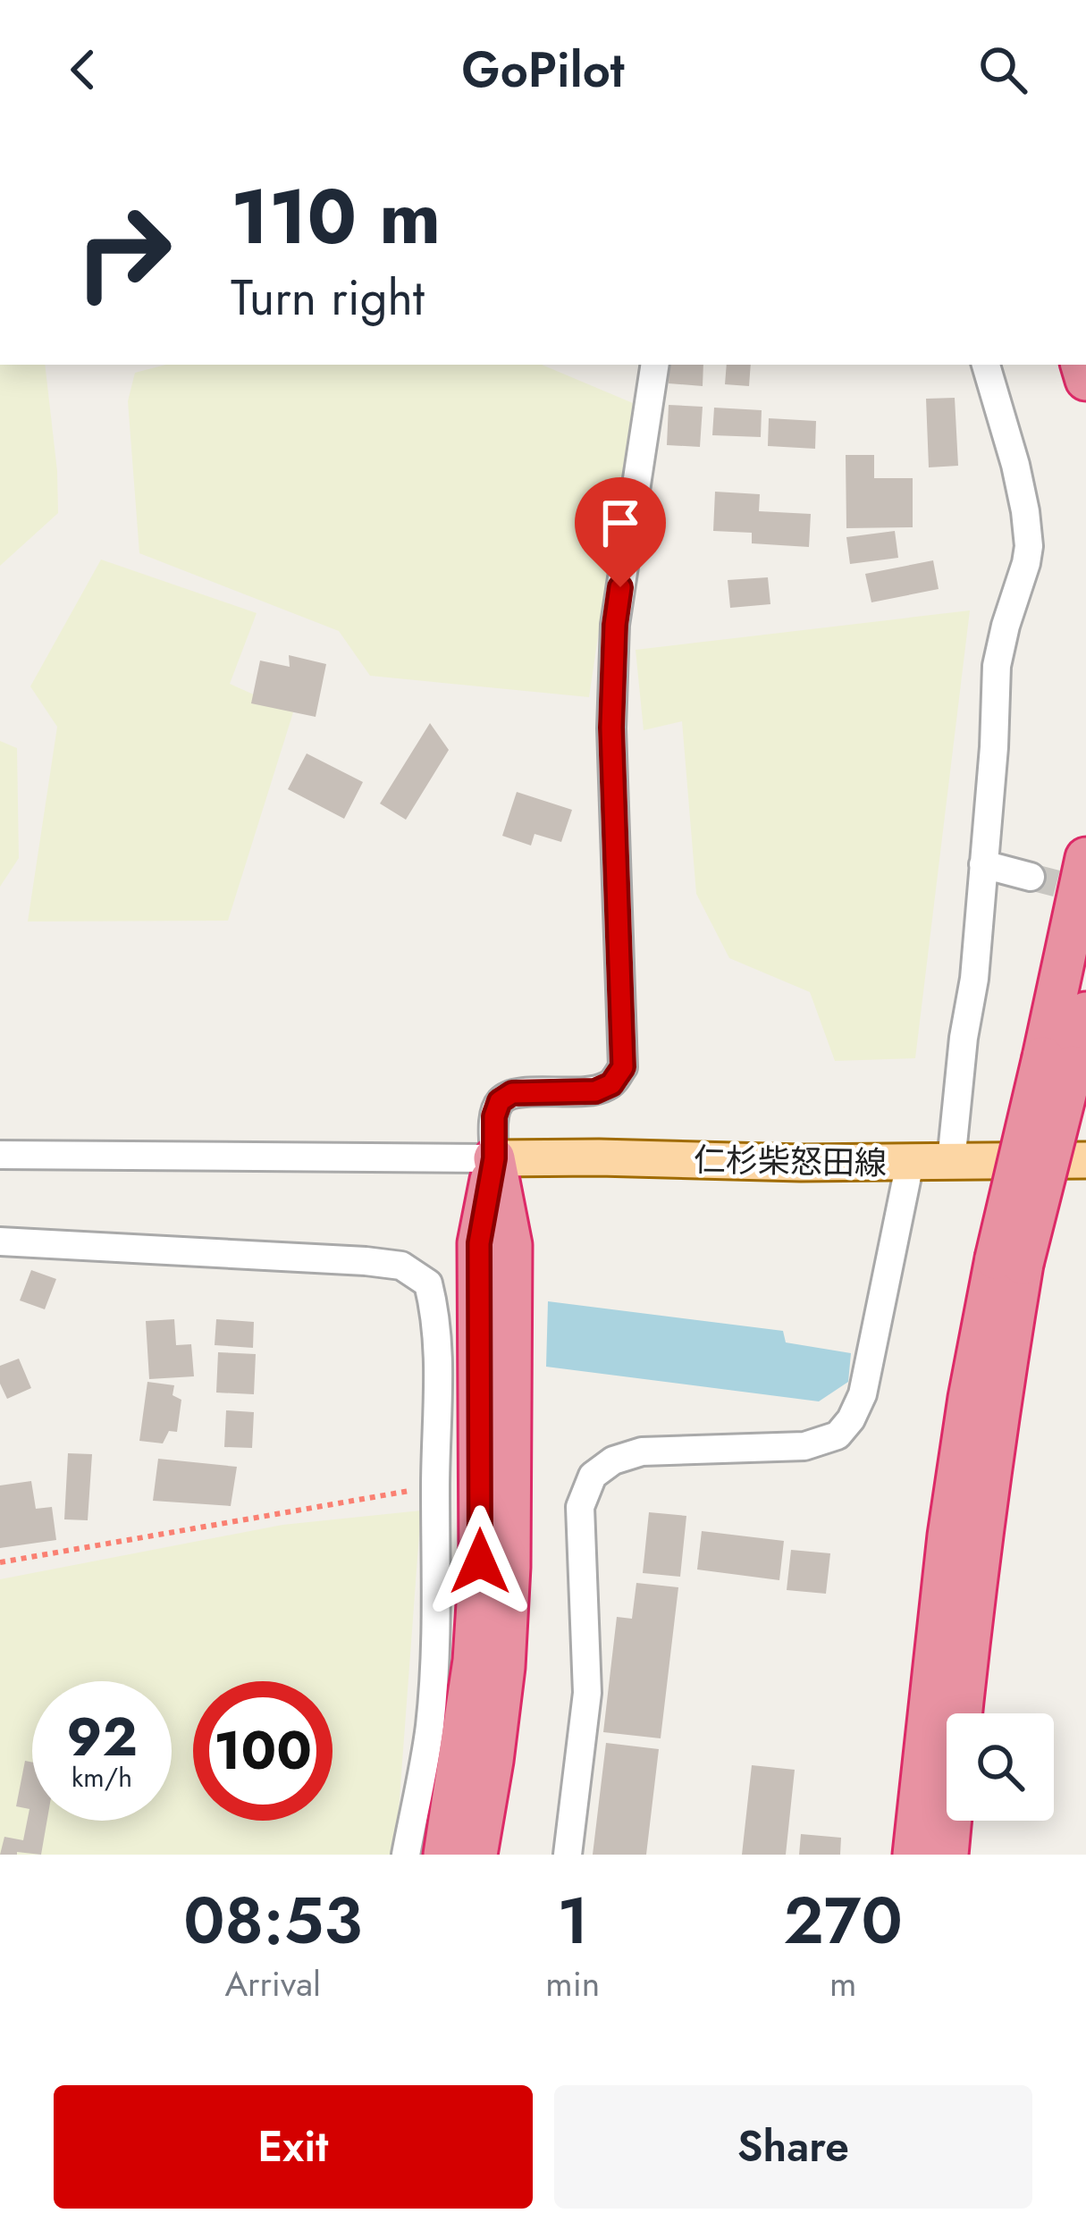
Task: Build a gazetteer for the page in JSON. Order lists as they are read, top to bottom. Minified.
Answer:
{"streets":{"main road":["仁杉柴怒田線"]},"page":{"header":"GoPilot","turn":["110 m","Turn right"],"speed":"92 km/h","limit":"100","eta":["08:53","Arrival","1","min","270","m"],"buttons":["Exit","Share"]}}
